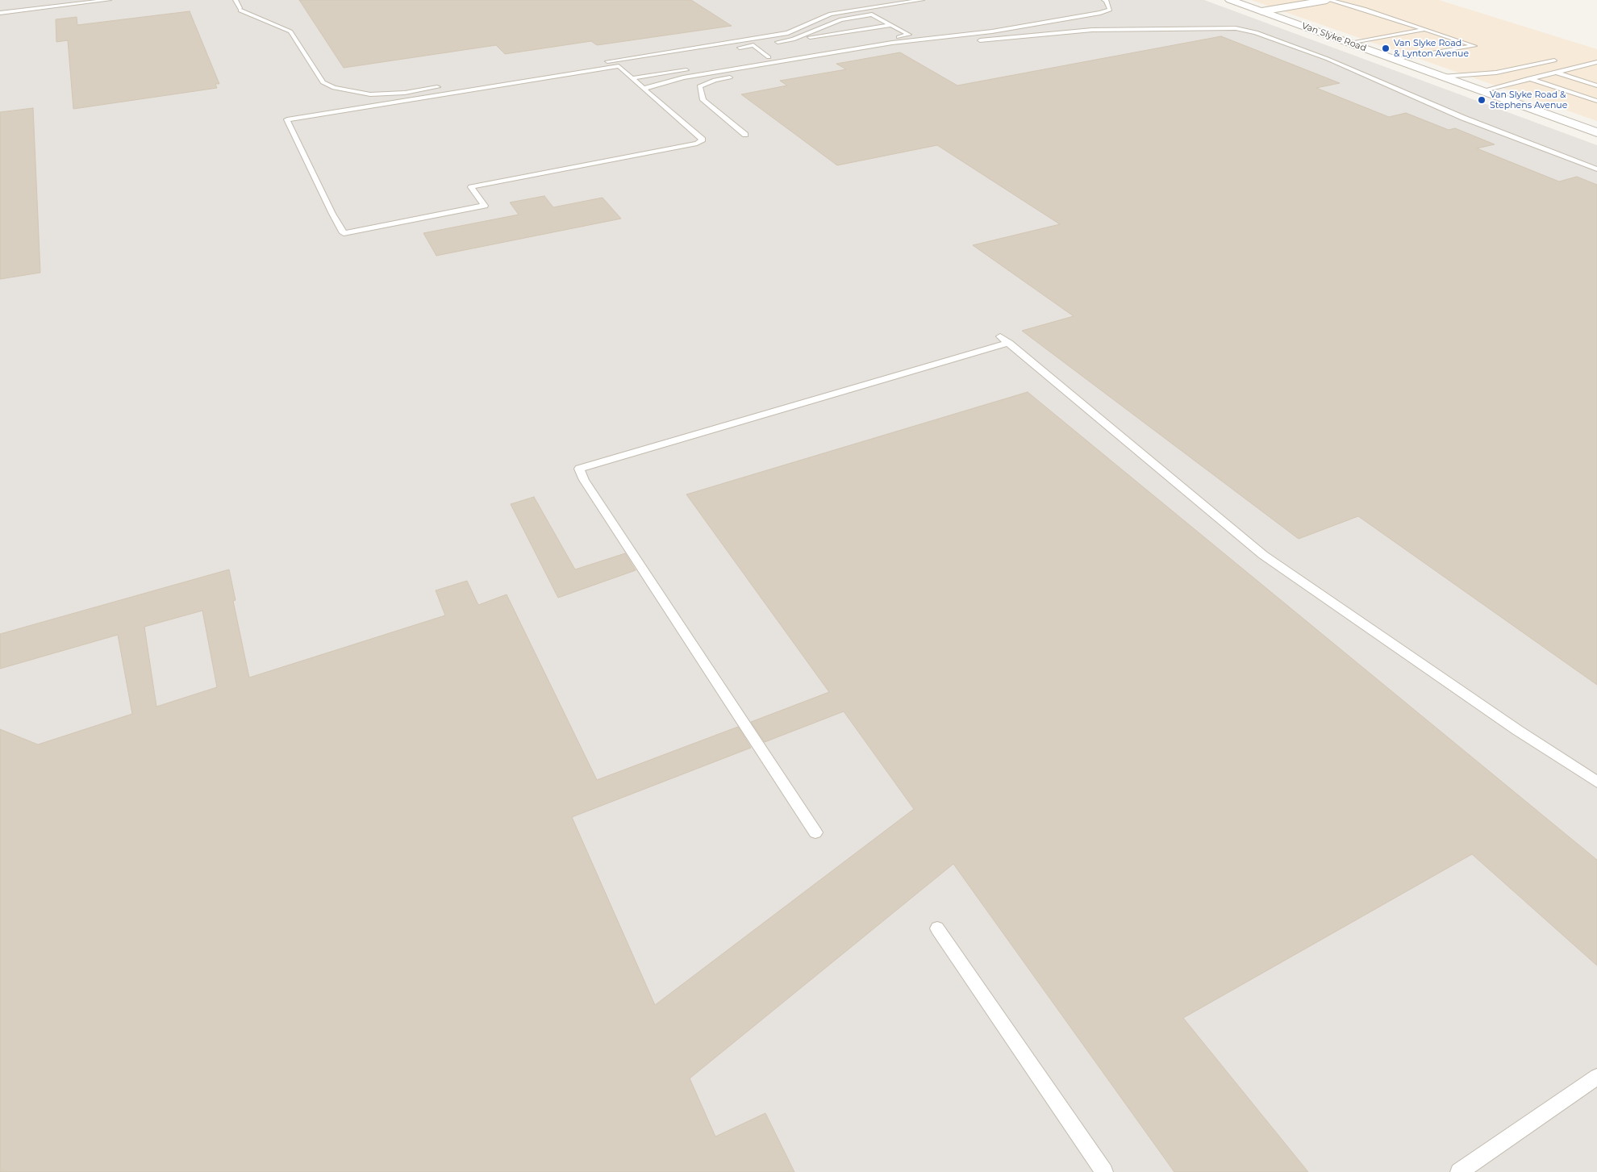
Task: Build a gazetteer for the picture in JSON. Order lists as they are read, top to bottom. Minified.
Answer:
{"streets":{"street":["Van Slyke Road"]},"places":["Van Slyke Road & Lynton Avenue","Van Slyke Road & Stephens Avenue"]}
